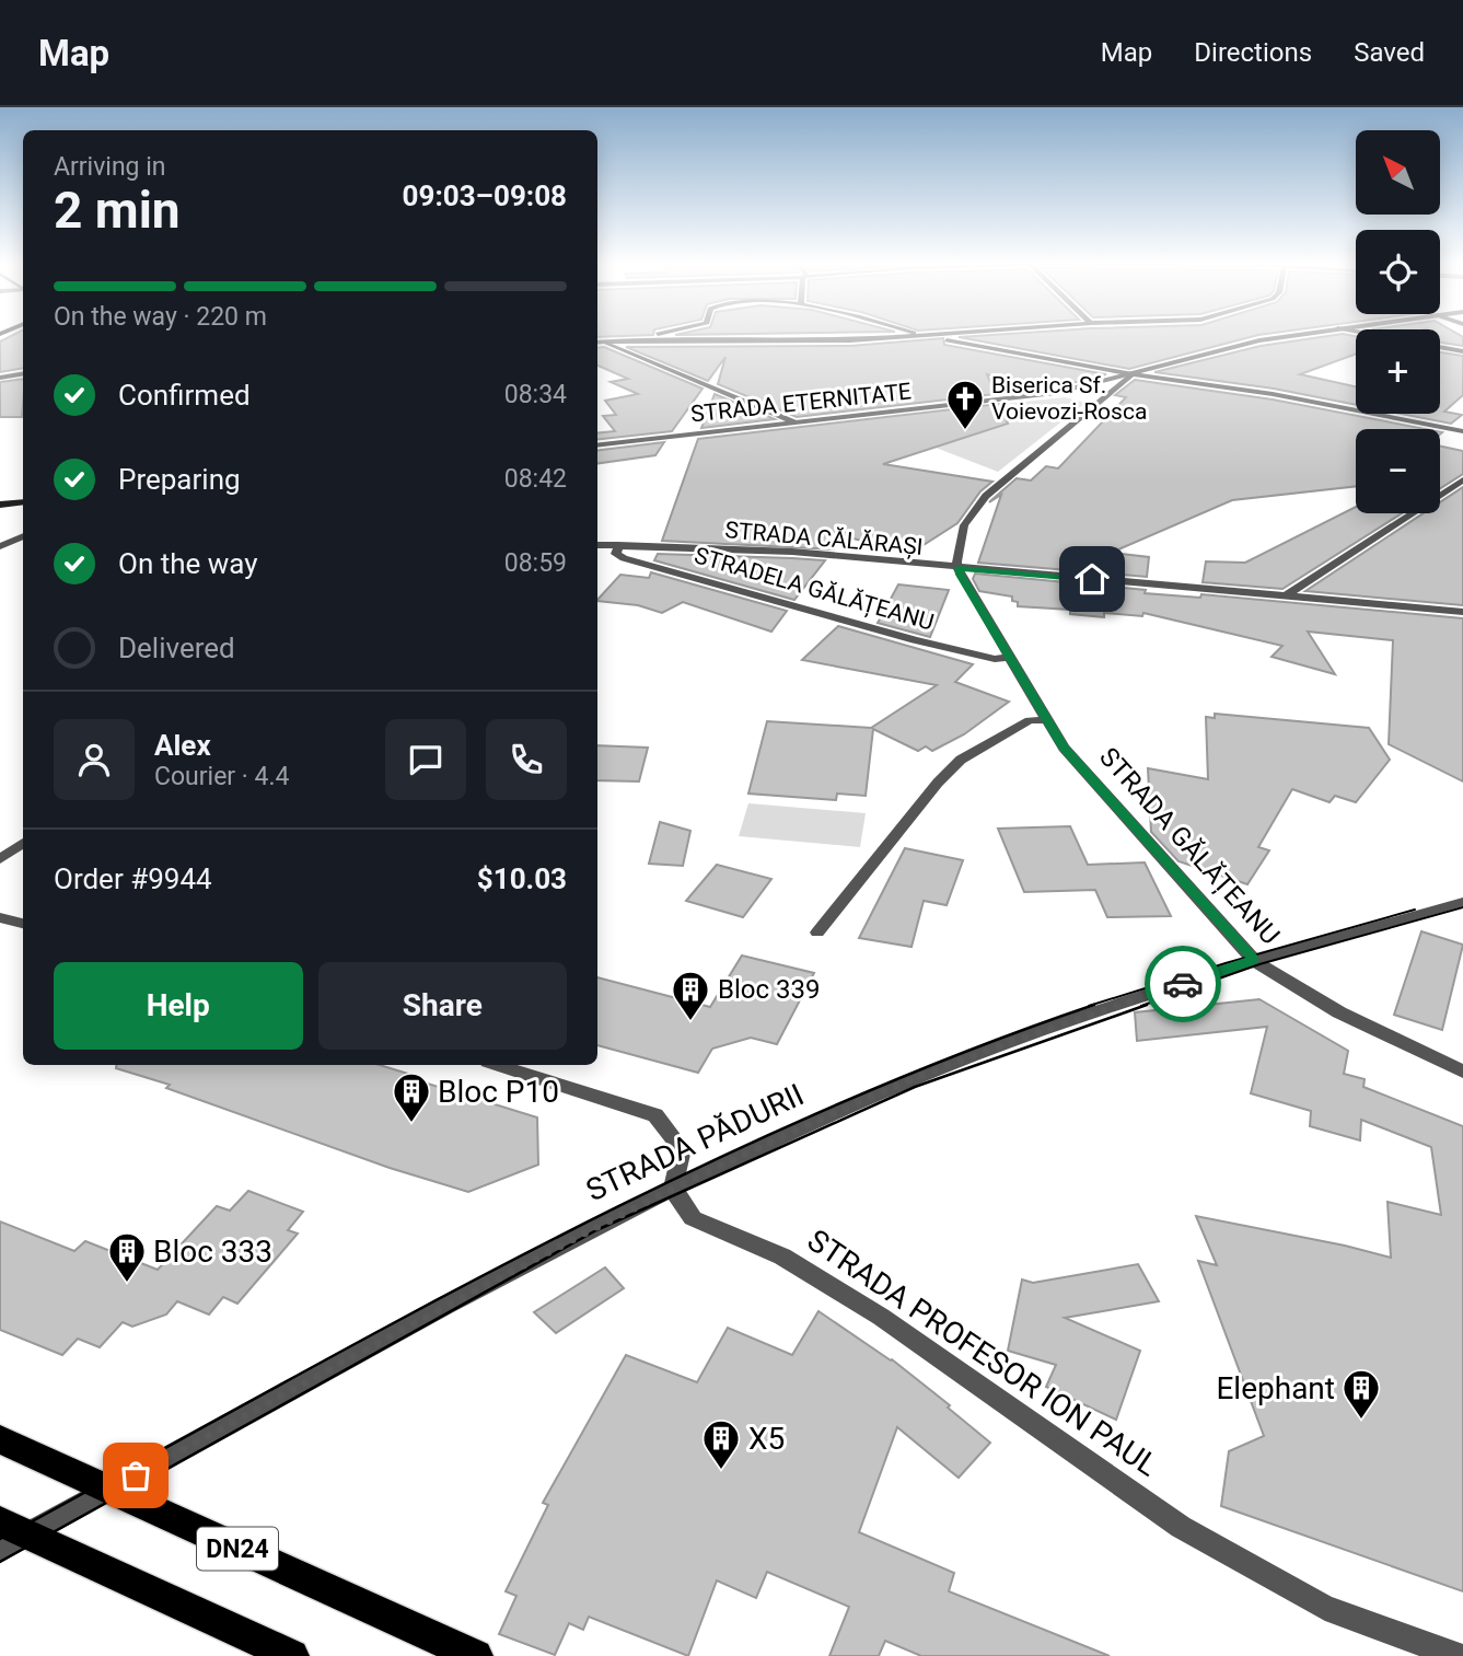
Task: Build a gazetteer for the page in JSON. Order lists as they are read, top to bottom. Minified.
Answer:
{"streets":{"main road":["DN24"],"street":["STRADA ETERNITATE","STRADA CĂLĂRAȘI","STRADELA GĂLĂȚEANU","STRADA GĂLĂȚEANU","STRADA PĂDURII","STRADA PROFESOR ION PAUL"]},"crossings":[["STRADA CĂLĂRAȘI","STRADELA GĂLĂȚEANU"],["STRADA CĂLĂRAȘI","STRADA GĂLĂȚEANU"],["STRADELA GĂLĂȚEANU","STRADA GĂLĂȚEANU"],["STRADA GĂLĂȚEANU","STRADA PĂDURII"],["STRADA PĂDURII","STRADA PROFESOR ION PAUL"],["STRADA PĂDURII","DN24"]],"places":{"church":["Biserica Sf. Voievozi-Rosca"],"building":["Bloc 339","Bloc P10","Bloc 333","Elephant","X5"]},"north":"top left","page":{"header":"Map","nav":["Map","Directions","Saved"],"map_buttons":["+","−"],"heading":["2 min","Arriving in","09:03–09:08"],"panel":["Alex","Courier · 4.4","Order #9944","$10.03"],"bar":"On the way · 220 m","list":[["Confirmed","08:34"],["Preparing","08:42"],["On the way","08:59"],"Delivered"],"buttons":["Help","Share"]}}
